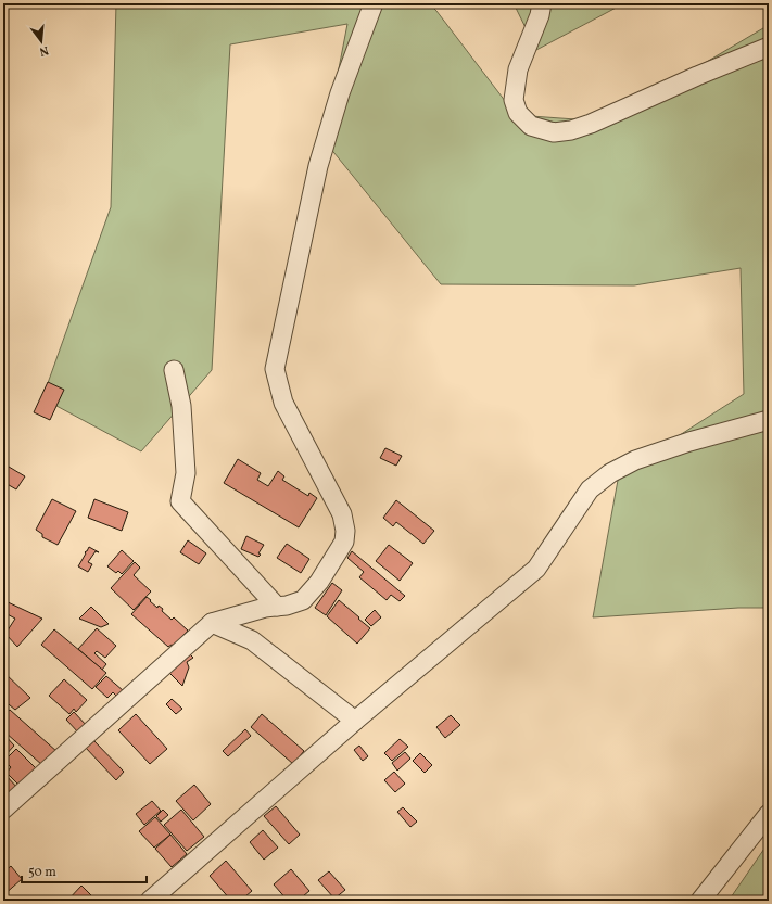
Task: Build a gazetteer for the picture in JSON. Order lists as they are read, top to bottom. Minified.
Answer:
{"scale_bar":"50 m","north":"bottom"}
